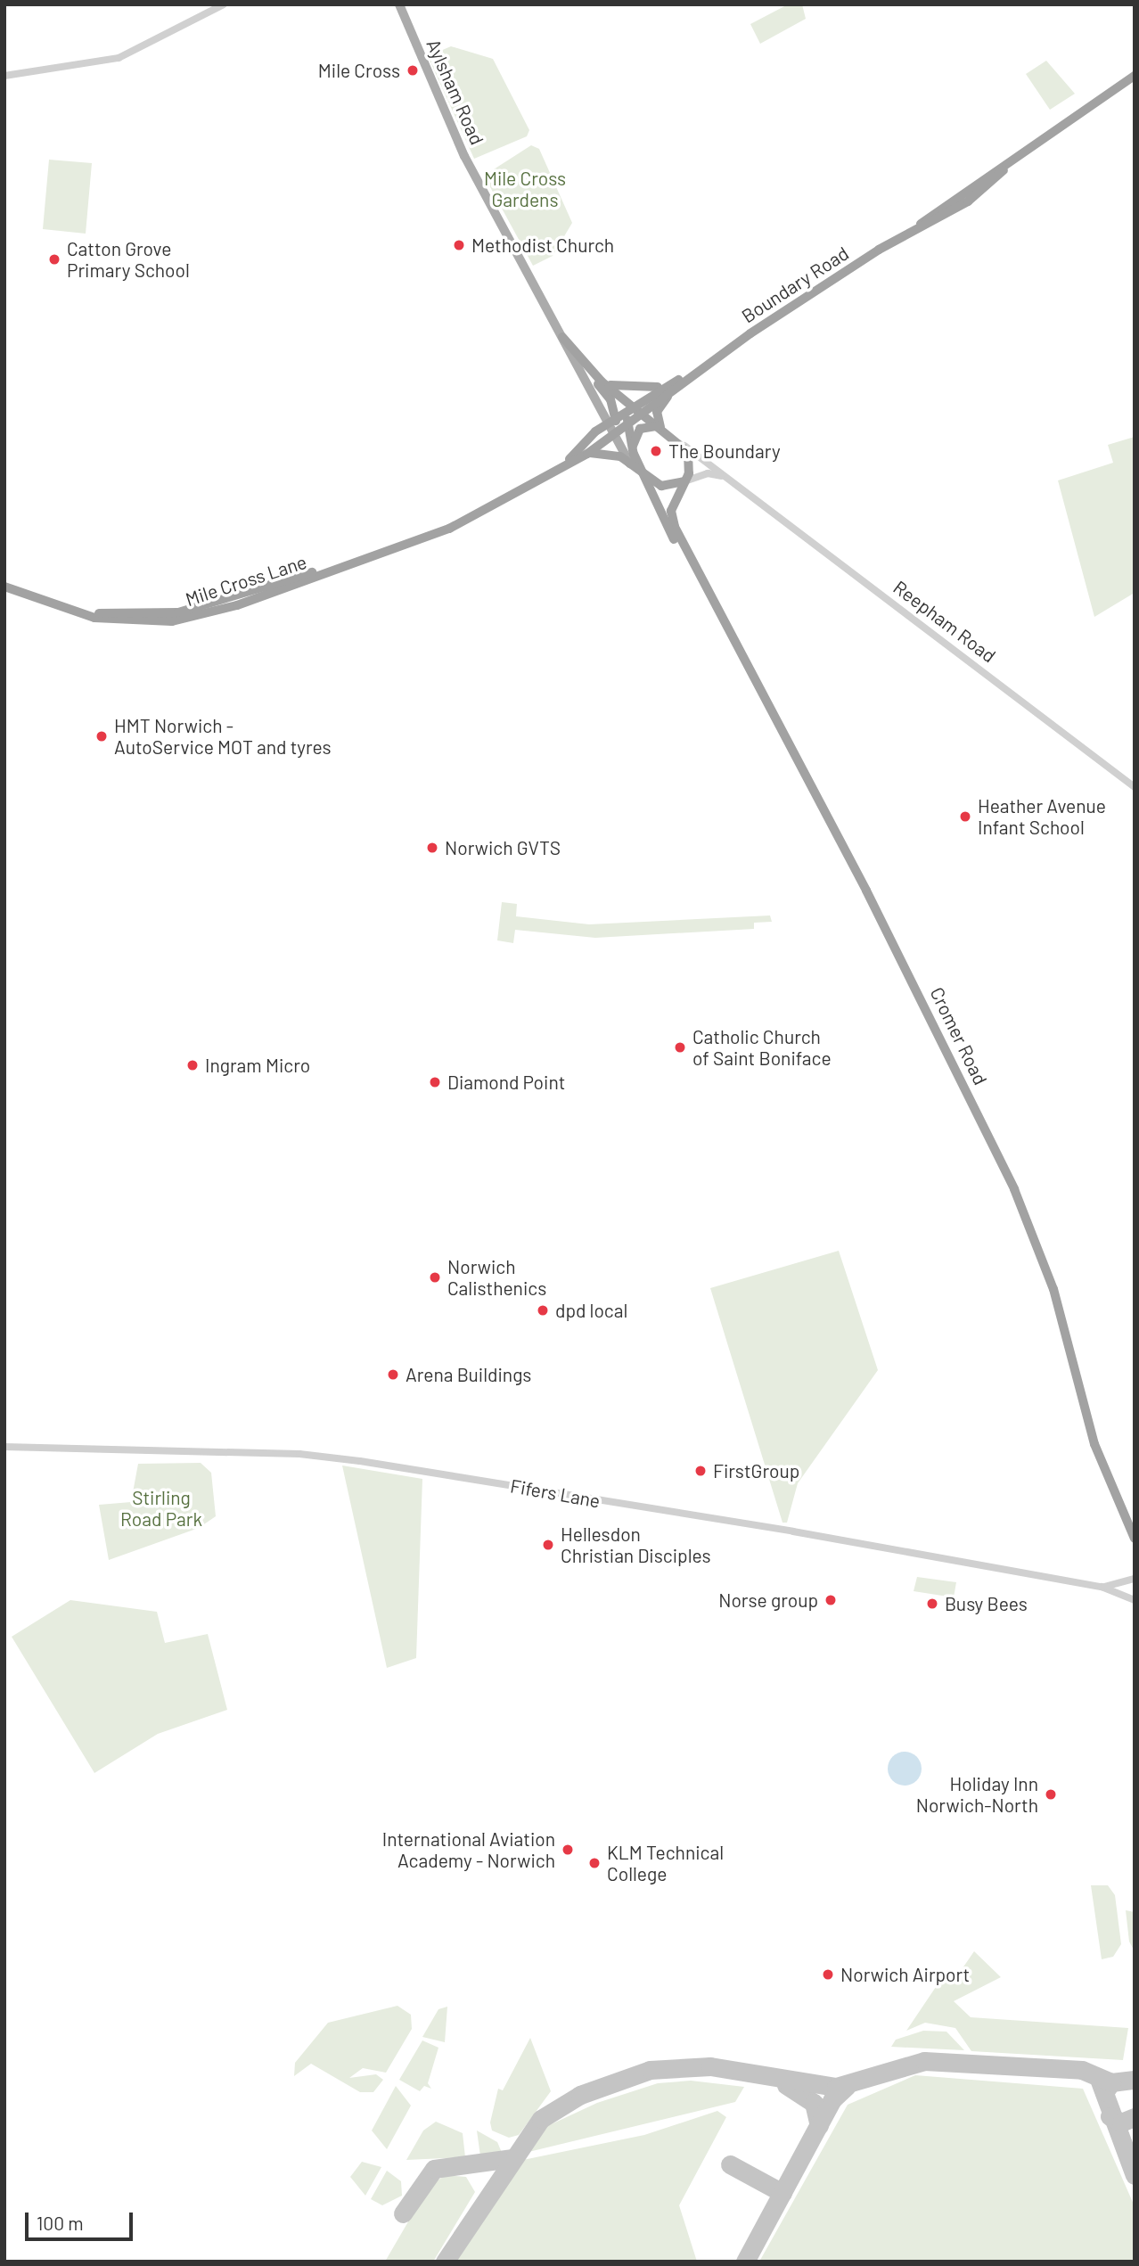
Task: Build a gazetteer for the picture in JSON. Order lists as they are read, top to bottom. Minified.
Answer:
{"streets":{"highway":["Boundary Road","Mile Cross Lane","Reepham Road","Cromer Road"],"main road":["Aylsham Road"],"street":["Fifers Lane"]},"crossings":[["Aylsham Road","Boundary Road"],["Aylsham Road","Mile Cross Lane"],["Aylsham Road","Cromer Road"],["Boundary Road","Mile Cross Lane"],["Boundary Road","Reepham Road"],["Boundary Road","Cromer Road"],["Mile Cross Lane","Cromer Road"],["Reepham Road","Cromer Road"]],"parks":["Mile Cross Gardens","Stirling Road Park"],"places":["Mile Cross","Methodist Church","Catton Grove Primary School","The Boundary","HMT Norwich - AutoService MOT and tyres","Heather Avenue Infant School","Norwich GVTS","Catholic Church of Saint Boniface","Ingram Micro","Diamond Point","Norwich Calisthenics","dpd local","Arena Buildings","FirstGroup","Hellesdon Christian Disciples","Norse group","Busy Bees","Holiday Inn Norwich-North","International Aviation Academy - Norwich","KLM Technical College","Norwich Airport"],"scale_bar":"100 m"}
